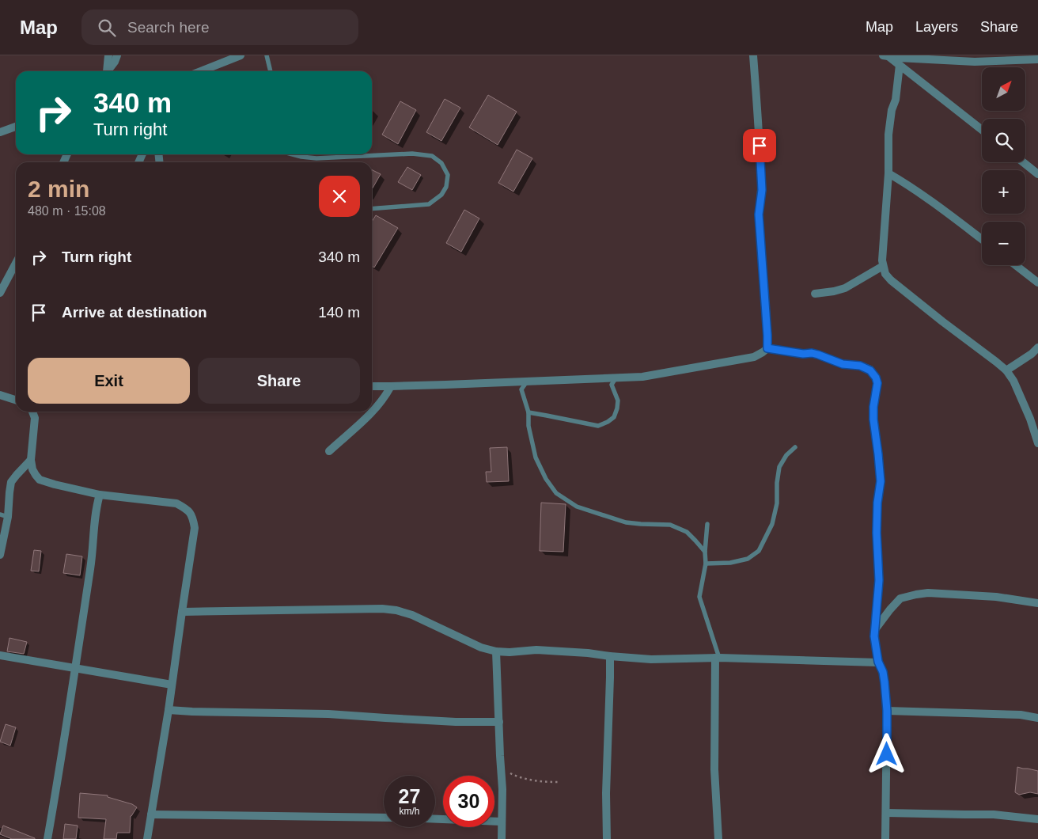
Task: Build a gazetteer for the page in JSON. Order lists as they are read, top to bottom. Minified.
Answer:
{"north":"top right","page":{"header":"Map","search":"Search here","nav":["Map","Layers","Share"],"map_buttons":["+","−"],"turn":["340 m","Turn right"],"heading":["2 min","480 m · 15:08"],"list":[{"name":"Turn right","value":"340 m"},{"name":"Arrive at destination","value":"140 m"}],"buttons":["Exit","Share"],"speed":"27 km/h","limit":"30"}}
